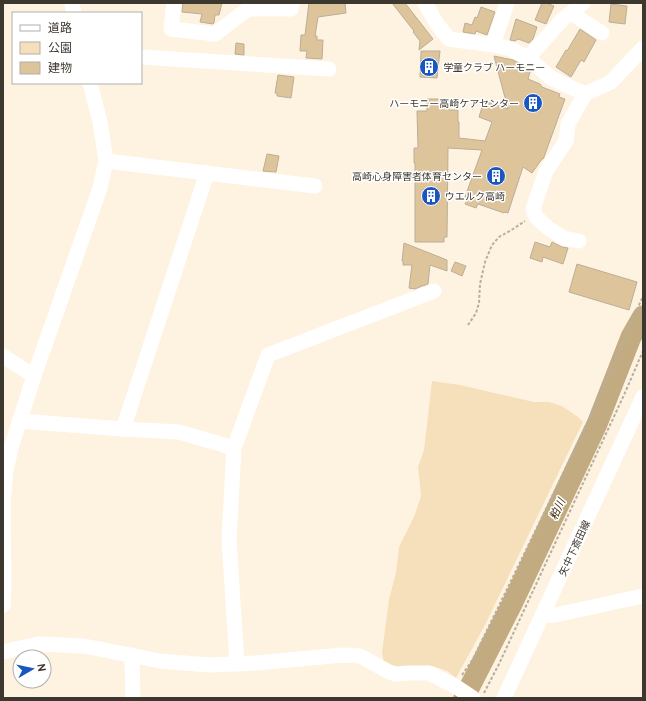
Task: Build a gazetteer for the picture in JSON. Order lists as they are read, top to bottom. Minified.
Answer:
{"streets":{"street":["矢中下斎田線"]},"water":["粕川"],"places":{"building":["学童クラブ ハーモニー","ハーモニー高崎ケアセンター","高崎心身障害者体育センター","ウエルク高崎"]},"legend":["道路","公園","建物"],"north":"right"}
